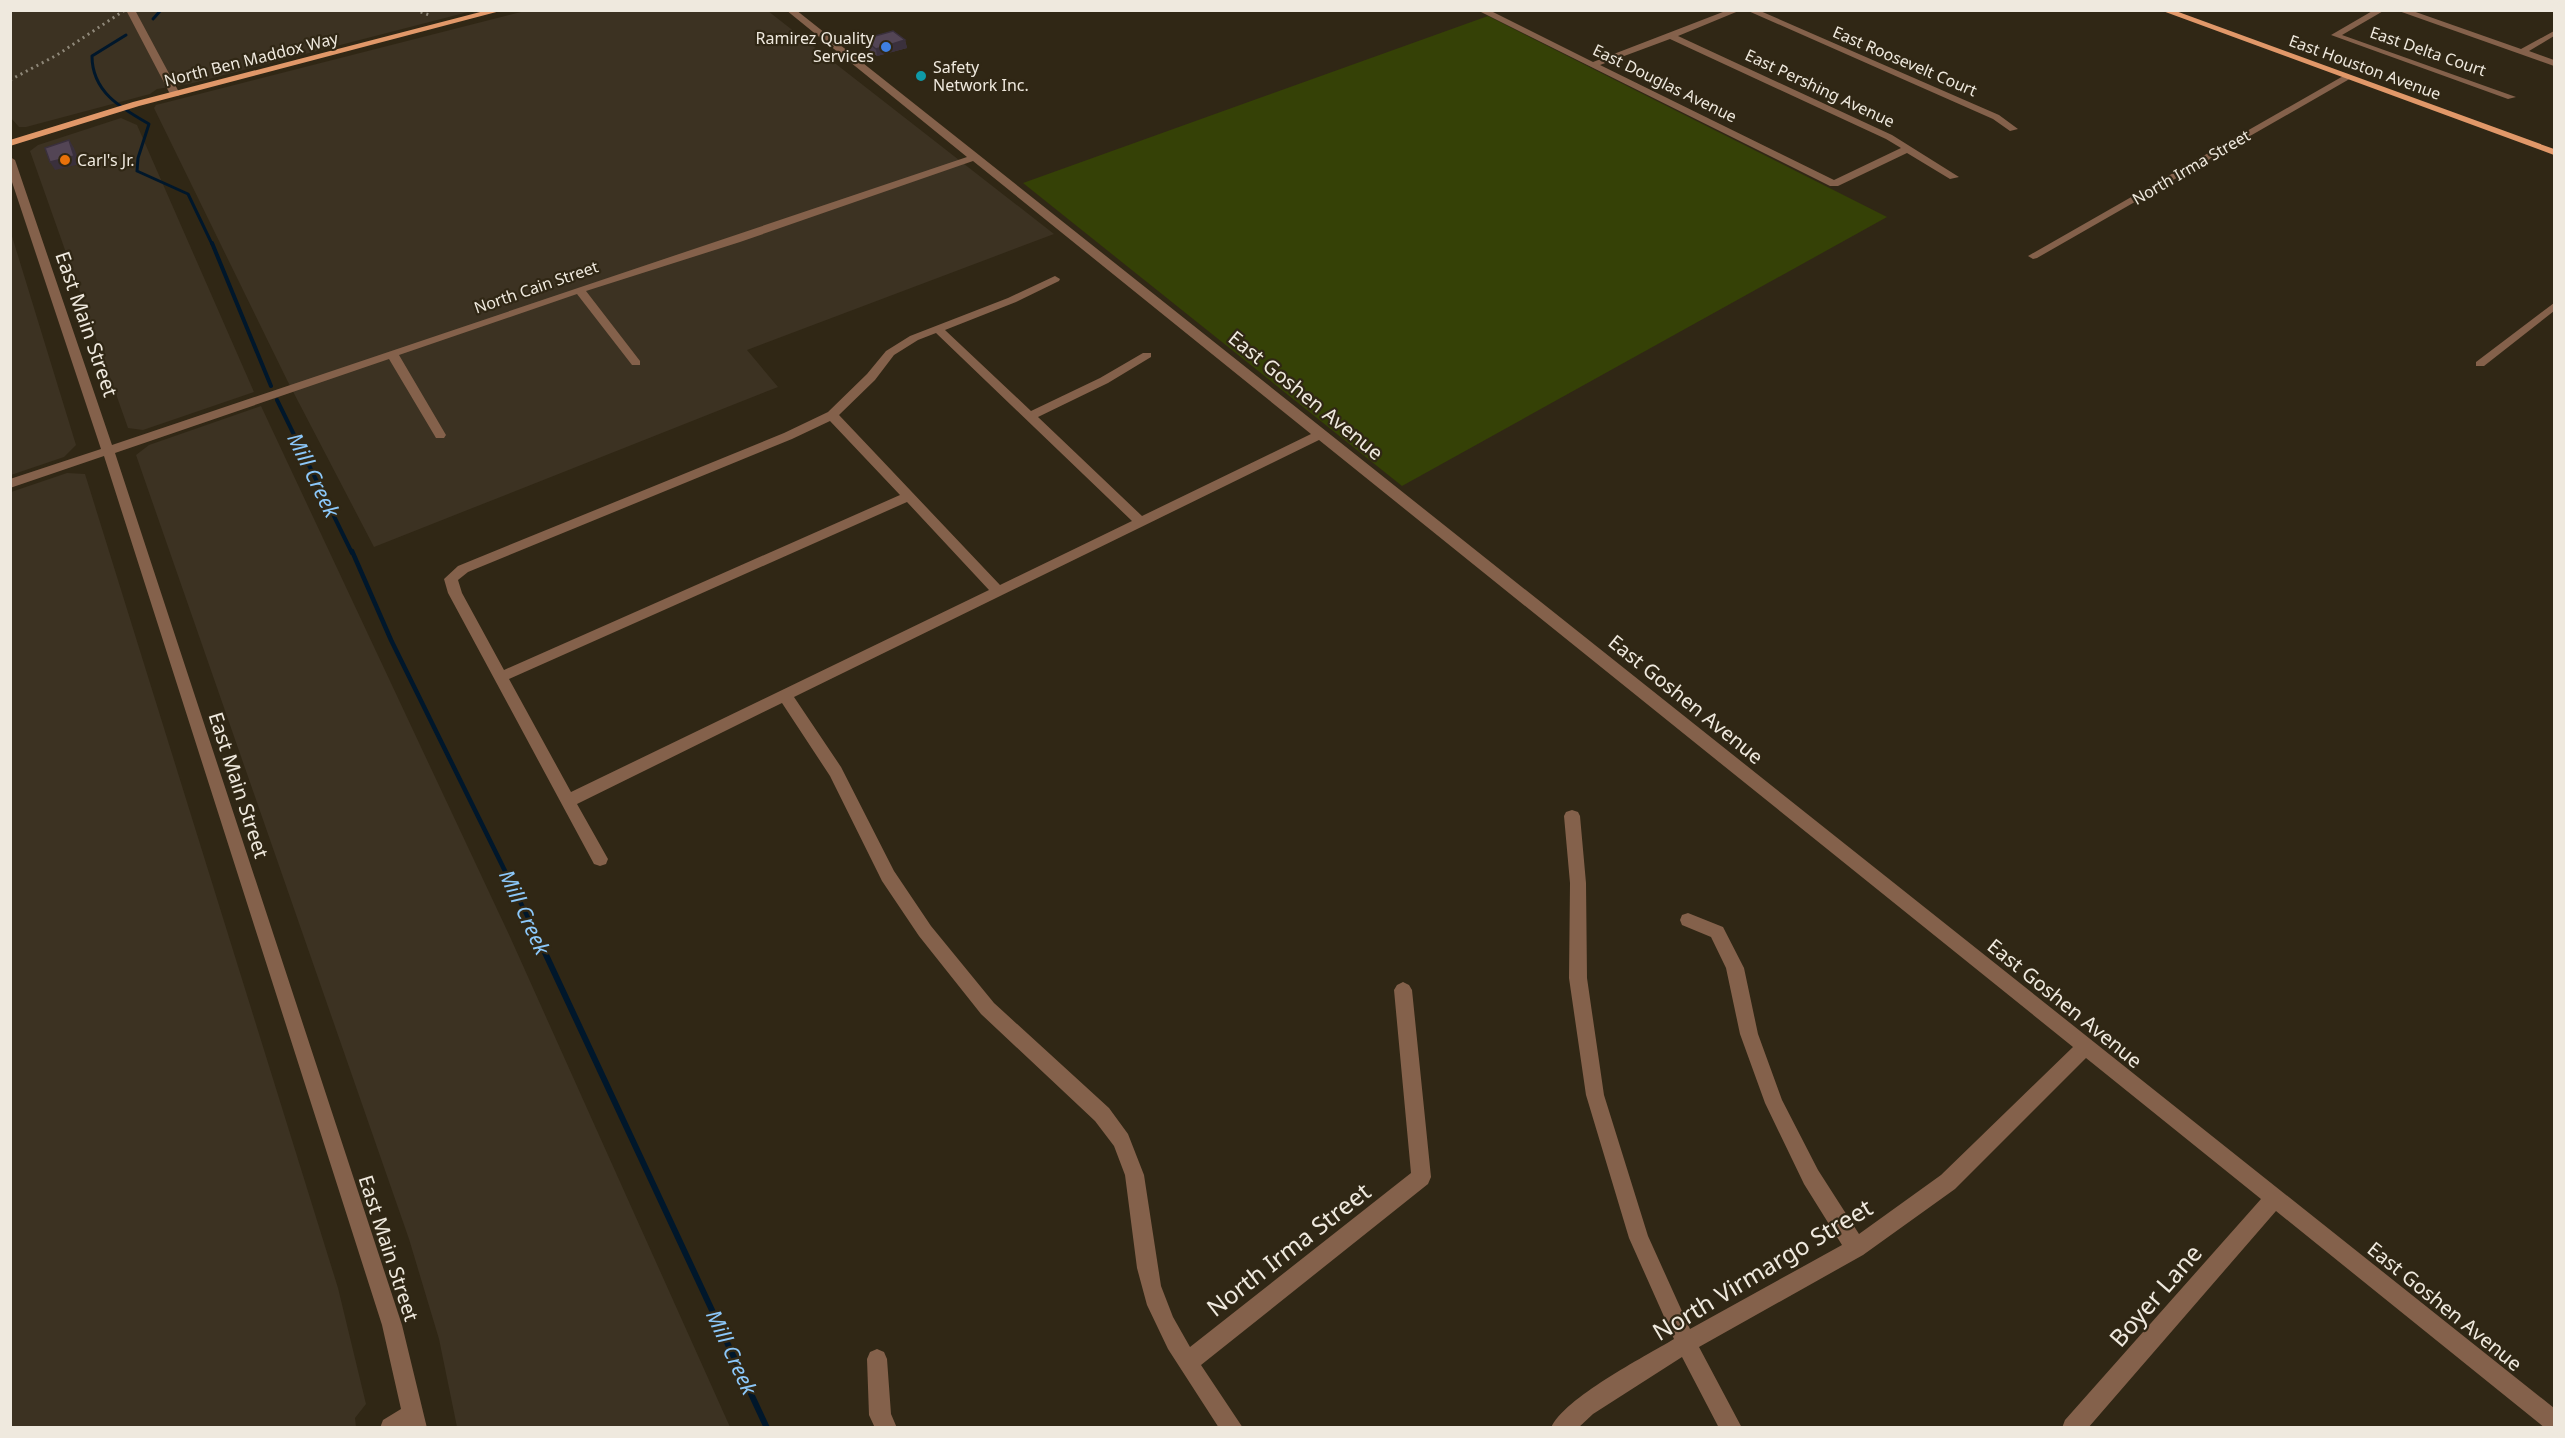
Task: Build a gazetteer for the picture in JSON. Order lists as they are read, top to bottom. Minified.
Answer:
{"streets":{"main road":["North Ben Maddox Way","East Houston Avenue"],"street":["East Delta Court","East Roosevelt Court","East Douglas Avenue","East Pershing Avenue","North Irma Street","North Cain Street","East Main Street","East Goshen Avenue","North Virmargo Street","Boyer Lane"]},"crossings":[["East Houston Avenue","North Irma Street"],["East Douglas Avenue","East Pershing Avenue"],["North Cain Street","East Main Street"],["North Cain Street","East Goshen Avenue"],["East Goshen Avenue","North Virmargo Street"],["East Goshen Avenue","Boyer Lane"]],"water":["Mill Creek"],"places":["Ramirez Quality Services","Safety Network Inc.","Carl's Jr."]}
